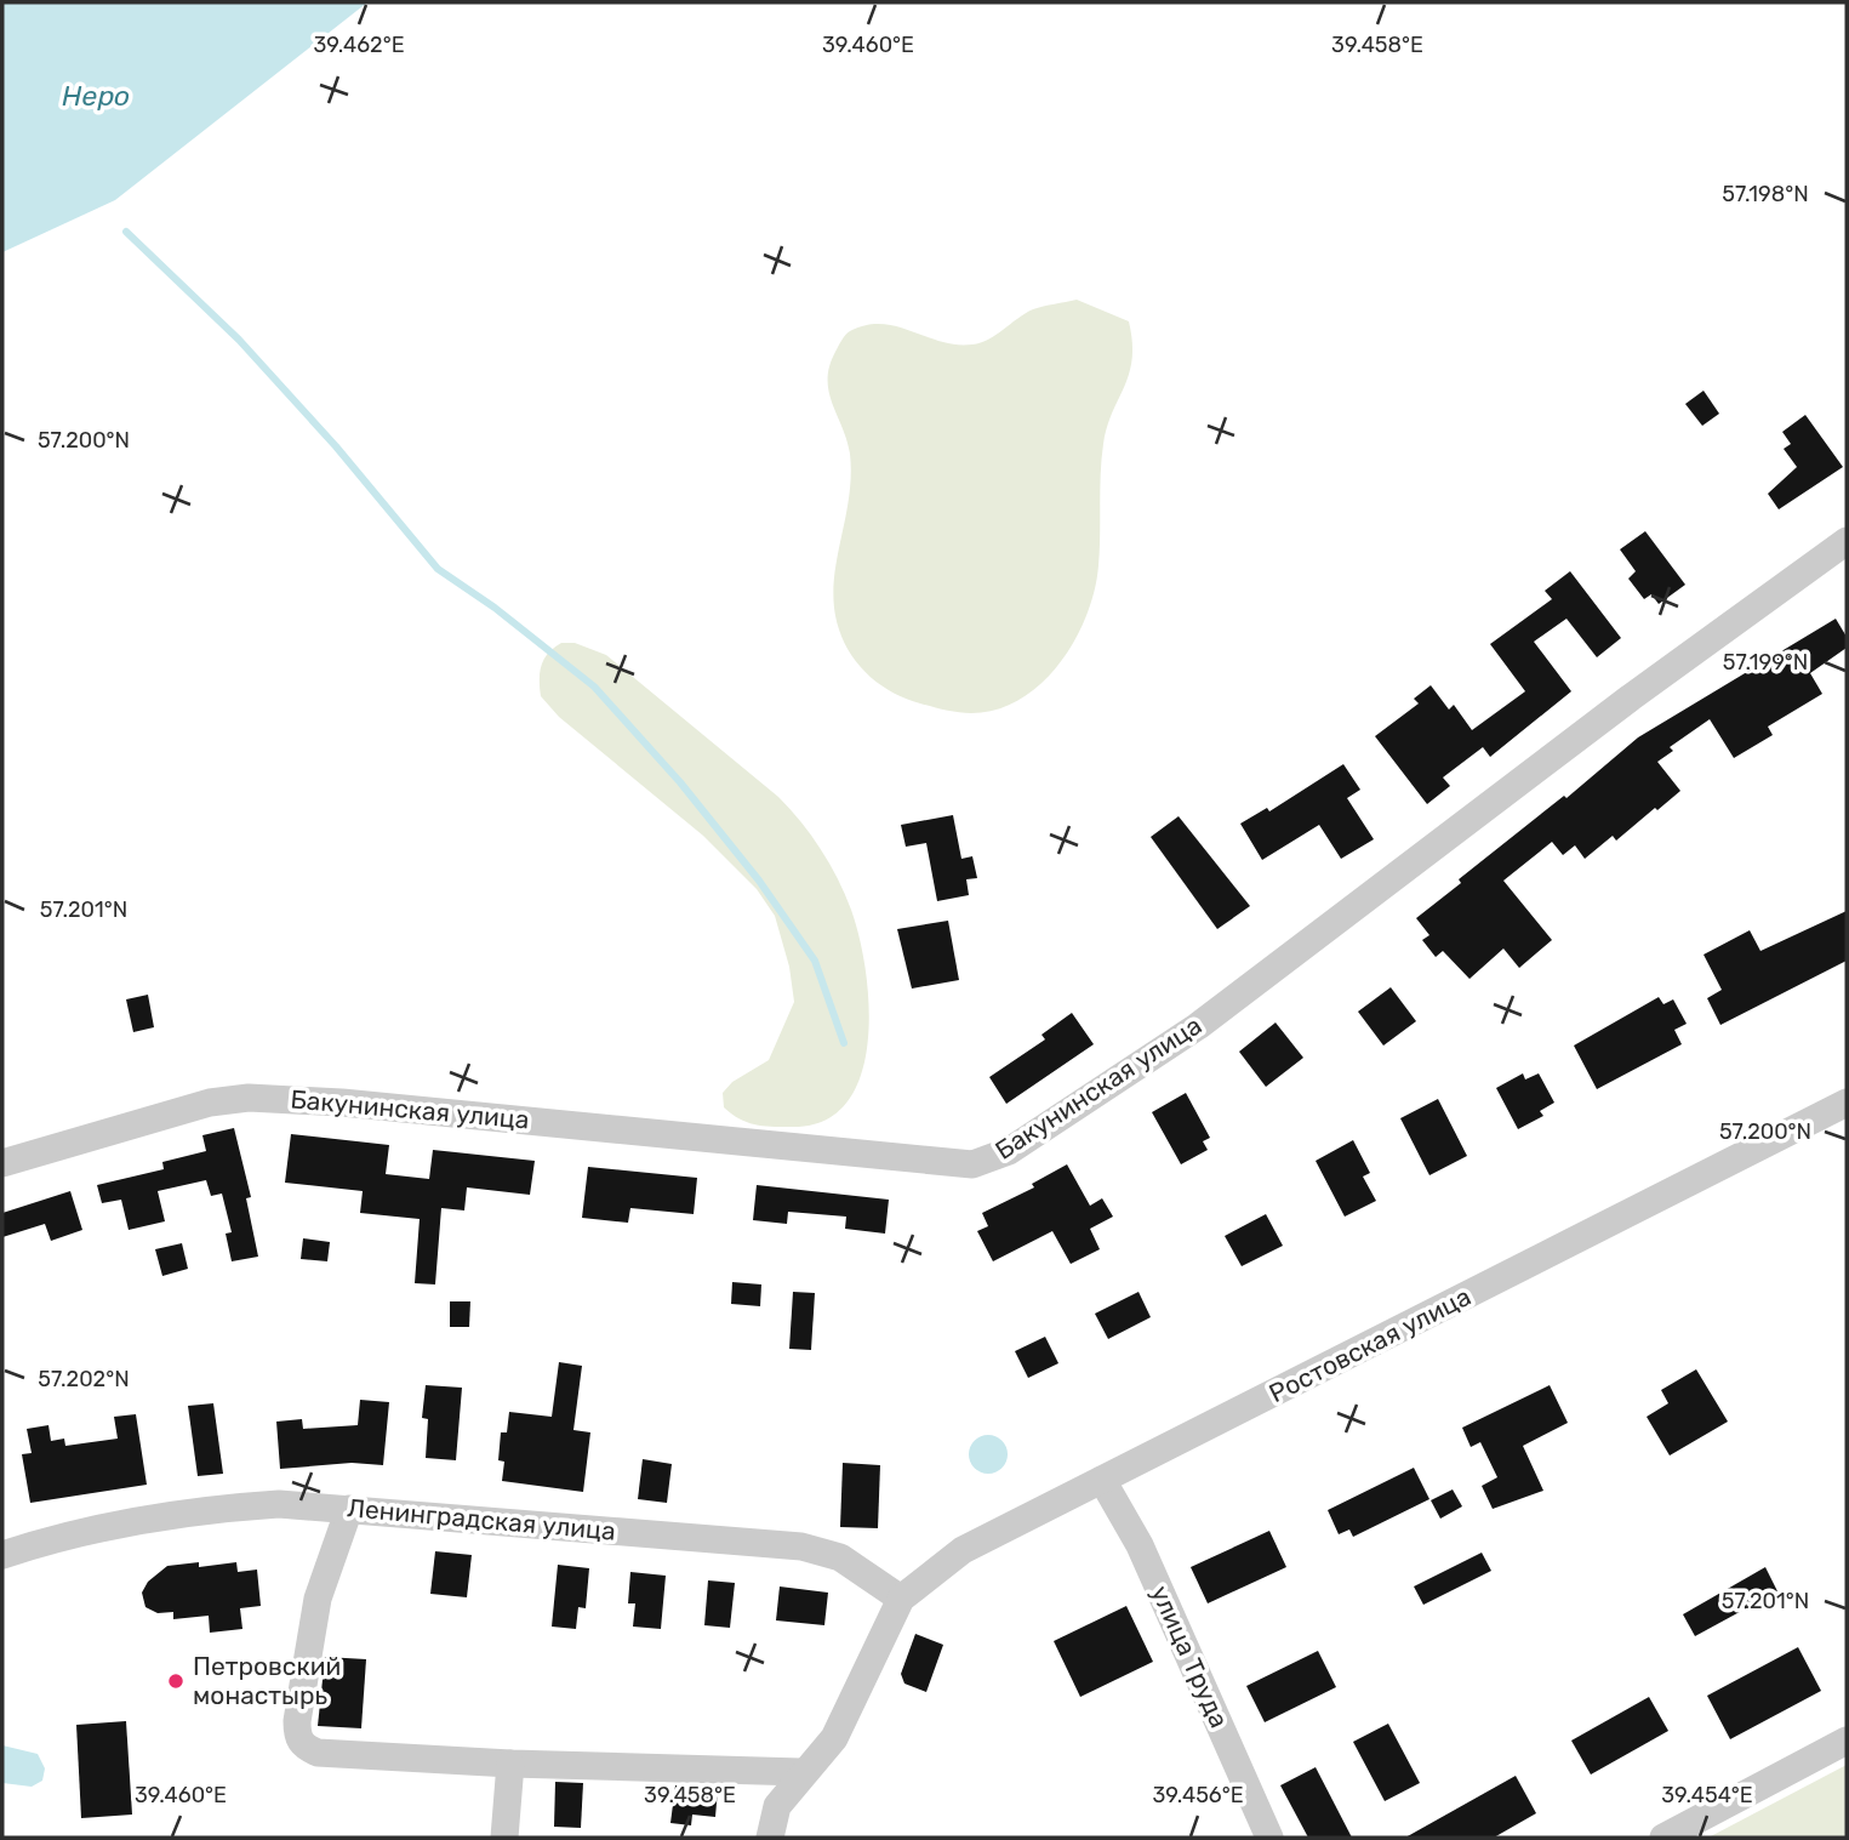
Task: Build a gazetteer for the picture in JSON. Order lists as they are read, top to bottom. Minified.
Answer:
{"streets":{"street":["Бакунинская улица","Ростовская улица","Ленинградская улица","улица Труда"]},"crossings":[["Ростовская улица","Ленинградская улица"],["Ростовская улица","улица Труда"]],"water":["Неро"],"places":["Петровский монастырь"],"coordinates":["39.462°E","39.460°E","39.458°E","57.198°N","57.200°N","57.199°N","57.201°N","57.202°N","39.456°E","39.454°E"]}
